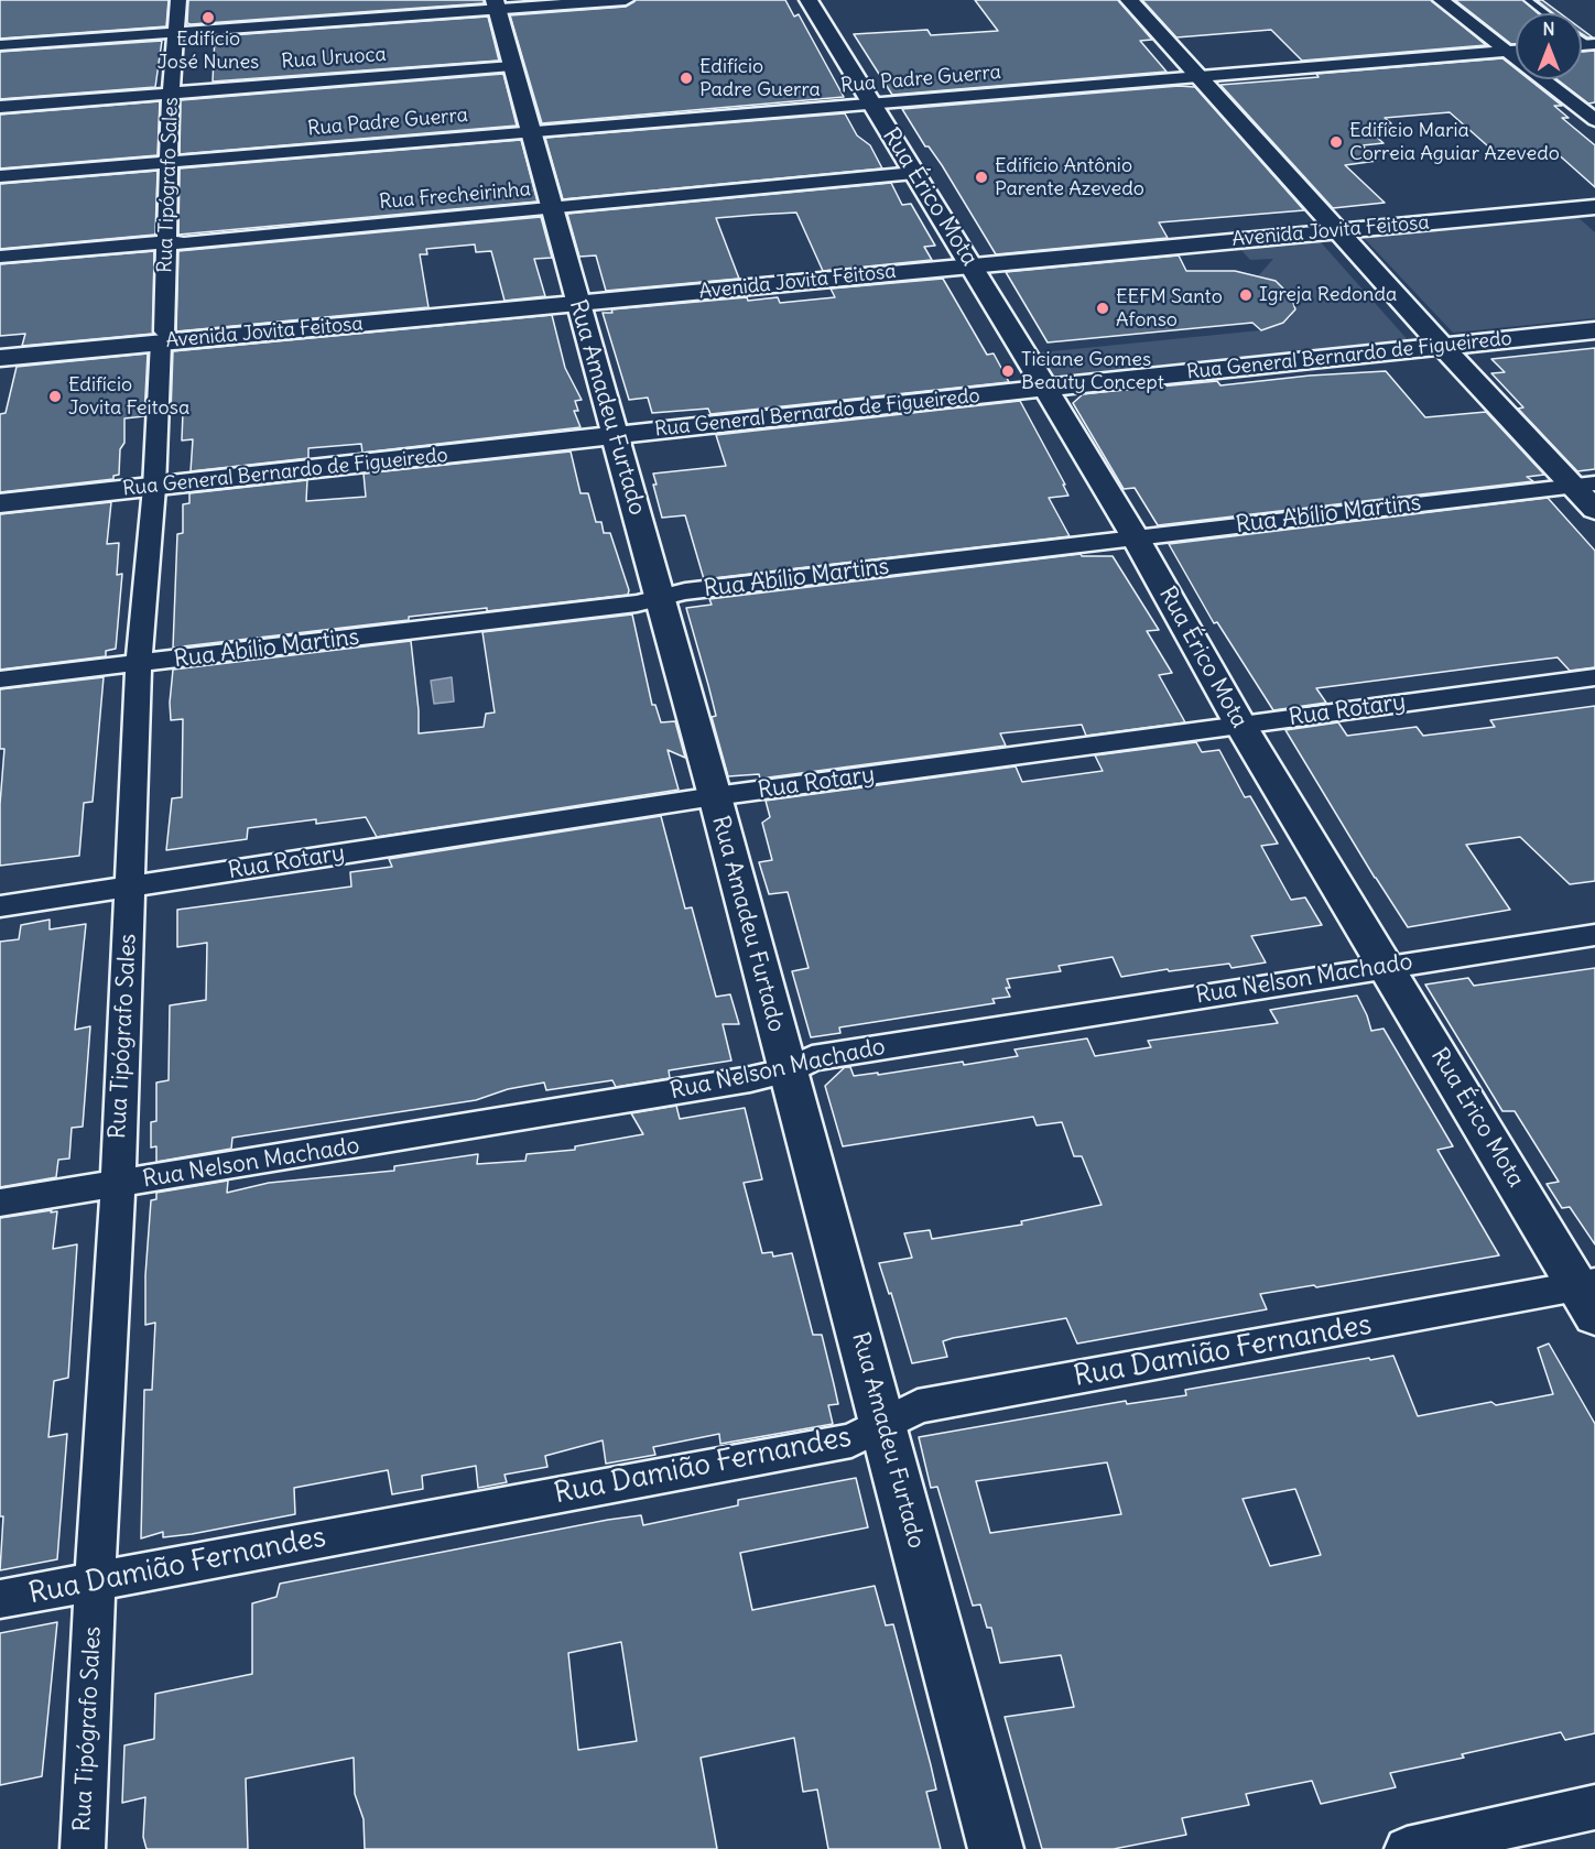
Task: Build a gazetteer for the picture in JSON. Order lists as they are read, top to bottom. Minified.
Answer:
{"streets":{"street":["Rua Uruoca","Rua Padre Guerra","Rua Tipógrafo Sales","Rua Frecheirinha","Rua Érico Mota","Avenida Jovita Feitosa","Rua General Bernardo de Figueiredo","Rua Amadeu Furtado","Rua Abílio Martins","Rua Rotary","Rua Nelson Machado","Rua Damião Fernandes"]},"crossings":[["Rua Uruoca","Rua Tipógrafo Sales"],["Rua Uruoca","Rua Amadeu Furtado"],["Rua Padre Guerra","Rua Tipógrafo Sales"],["Rua Padre Guerra","Rua Érico Mota"],["Rua Padre Guerra","Rua Amadeu Furtado"],["Rua Tipógrafo Sales","Rua Frecheirinha"],["Rua Tipógrafo Sales","Avenida Jovita Feitosa"],["Rua Tipógrafo Sales","Rua General Bernardo de Figueiredo"],["Rua Tipógrafo Sales","Rua Abílio Martins"],["Rua Tipógrafo Sales","Rua Rotary"],["Rua Tipógrafo Sales","Rua Nelson Machado"],["Rua Tipógrafo Sales","Rua Damião Fernandes"],["Rua Frecheirinha","Rua Érico Mota"],["Rua Frecheirinha","Rua Amadeu Furtado"],["Rua Érico Mota","Avenida Jovita Feitosa"],["Rua Érico Mota","Rua General Bernardo de Figueiredo"],["Rua Érico Mota","Rua Abílio Martins"],["Rua Érico Mota","Rua Rotary"],["Rua Érico Mota","Rua Nelson Machado"],["Rua Érico Mota","Rua Damião Fernandes"],["Avenida Jovita Feitosa","Rua Amadeu Furtado"],["Rua General Bernardo de Figueiredo","Rua Amadeu Furtado"],["Rua Amadeu Furtado","Rua Abílio Martins"],["Rua Amadeu Furtado","Rua Rotary"],["Rua Amadeu Furtado","Rua Nelson Machado"],["Rua Amadeu Furtado","Rua Damião Fernandes"]],"places":["Edifício José Nunes","Edifício Padre Guerra","Edifício Maria Correia Aguiar Azevedo","Edifício Antônio Parente Azevedo","Igreja Redonda","EEFM Santo Afonso","Ticiane Gomes Beauty Concept","Edifício Jovita Feitosa"],"north":"top"}
